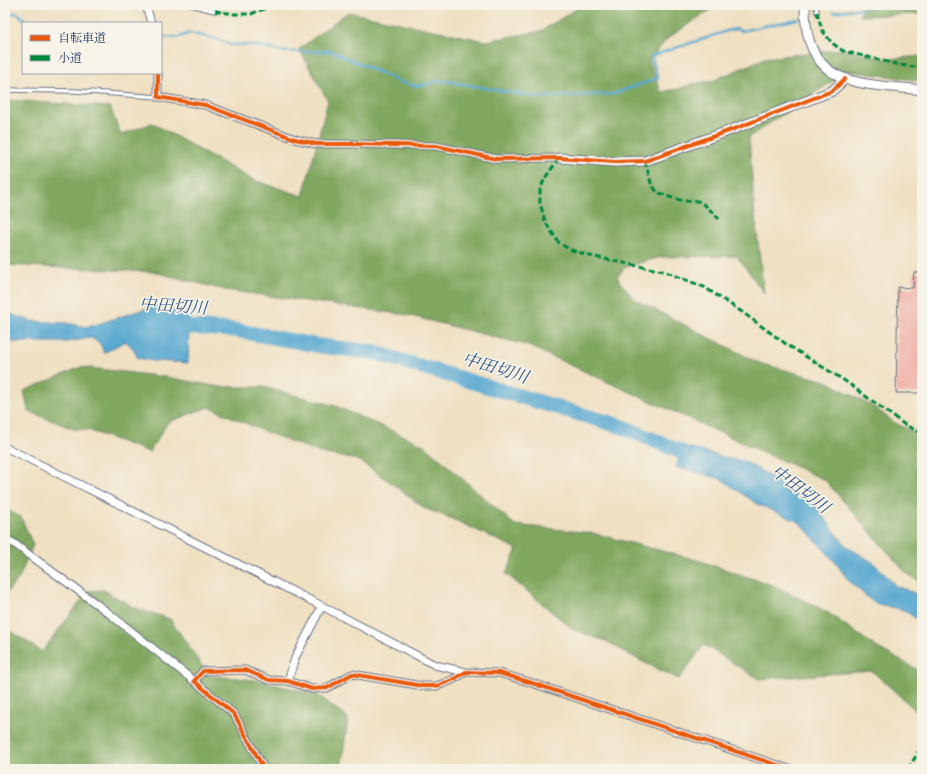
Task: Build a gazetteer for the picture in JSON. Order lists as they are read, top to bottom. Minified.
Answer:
{"water":["中田切川"],"legend":["自転車道","小道"]}
